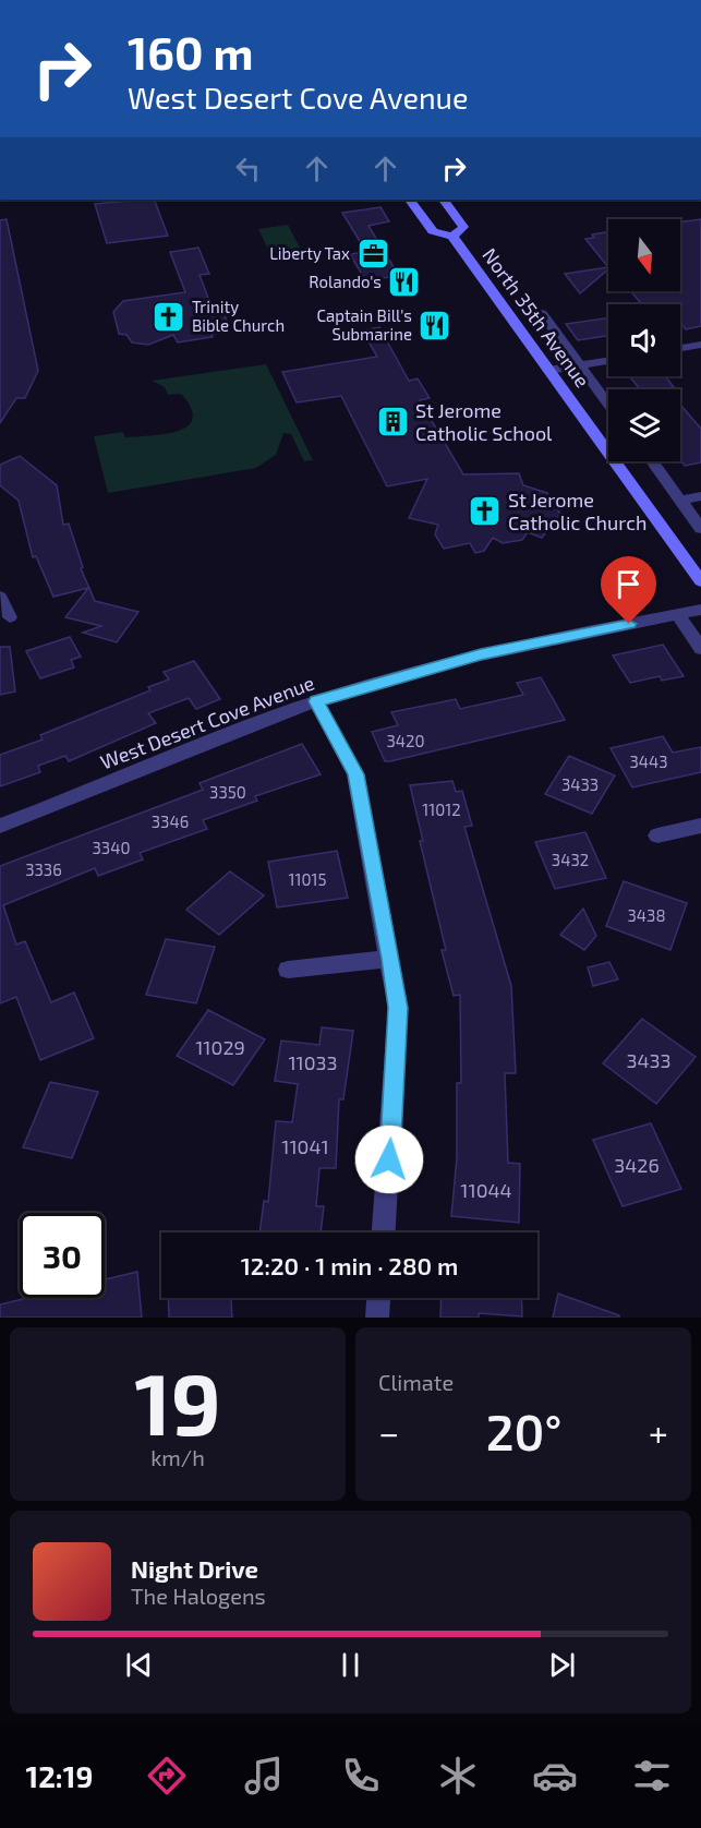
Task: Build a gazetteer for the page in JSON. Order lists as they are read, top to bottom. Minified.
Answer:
{"streets":{"main road":["North 35th Avenue"],"street":["West Desert Cove Avenue"]},"places":{"office":["Liberty Tax"],"restaurant":["Rolando's","Captain Bill's Submarine"],"church":["Trinity Bible Church","St Jerome Catholic Church"],"building":["St Jerome Catholic School"]},"house_numbers":["3420","3443","3433","3350","11012","3346","3340","3432","3336","11015","3438","11029","3433","11033","11041","3426","11044"],"north":"bottom","page":{"turn":["160 m","West Desert Cove Avenue"],"limit":"30","trip":"12:20 · 1 min · 280 m","tile":[["19","km/h"],"Climate"],"heat":["−","20°","+"],"song":["Night Drive","The Halogens"],"tabs":"12:19"}}
